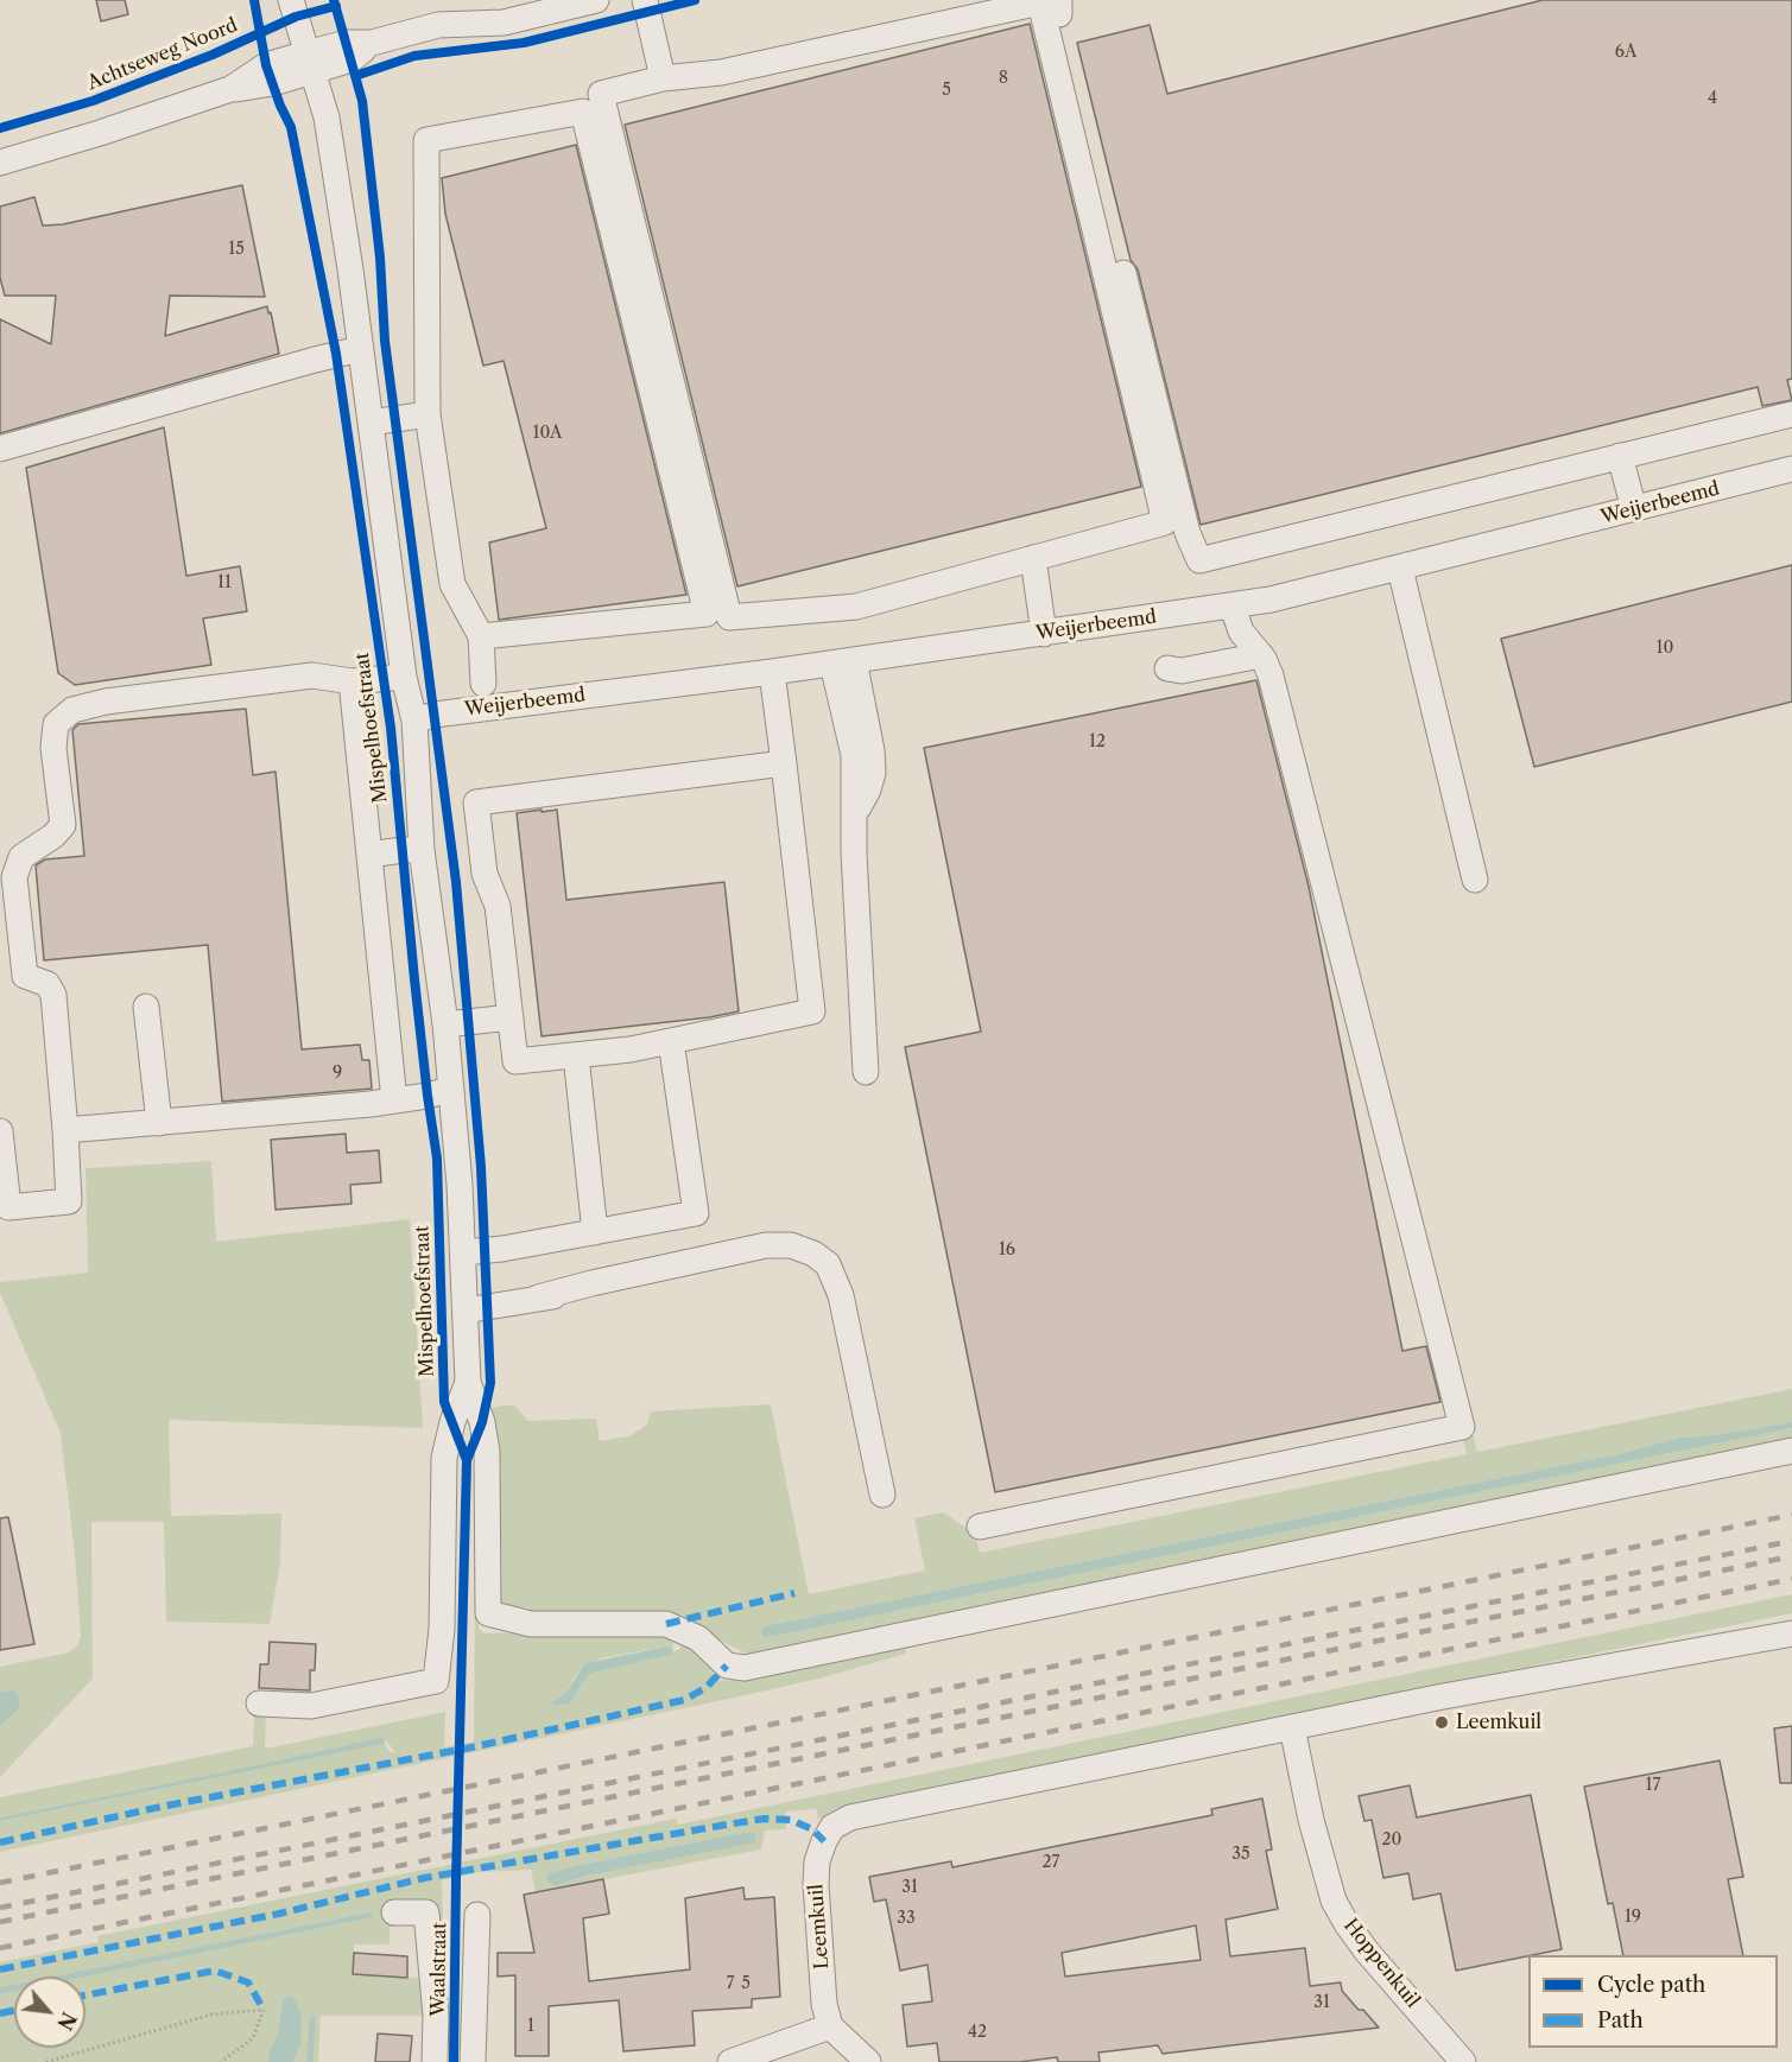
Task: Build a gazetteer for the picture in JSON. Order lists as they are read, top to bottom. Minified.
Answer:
{"streets":{"street":["Weijerbeemd","Mispelhoefstraat","Leemkuil","Hoppenkuil","Waalstraat"],"cycle path":["Achtseweg Noord"]},"crossings":[["Weijerbeemd","Mispelhoefstraat"],["Leemkuil","Hoppenkuil"]],"places":["Leemkuil"],"house_numbers":["6A","8","5","4","15","10A","11","10","12","9","16","17","20","35","27","31","19","33","7","5","31","1","42"],"legend":["Cycle path","Path"],"north":"bottom right"}
